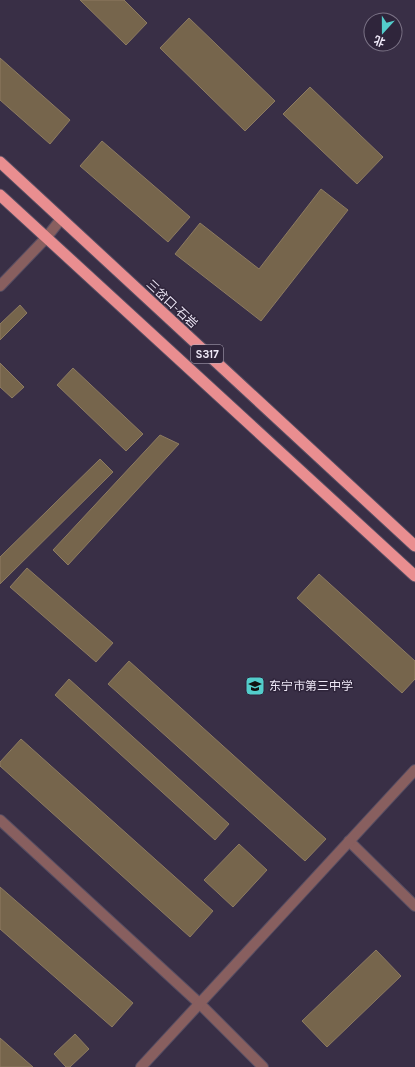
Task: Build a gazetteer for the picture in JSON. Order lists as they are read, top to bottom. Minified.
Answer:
{"streets":{"highway":["三岔口-石岩","S317"]},"places":{"school or university":["东宁市第三中学"]},"north":"bottom"}
